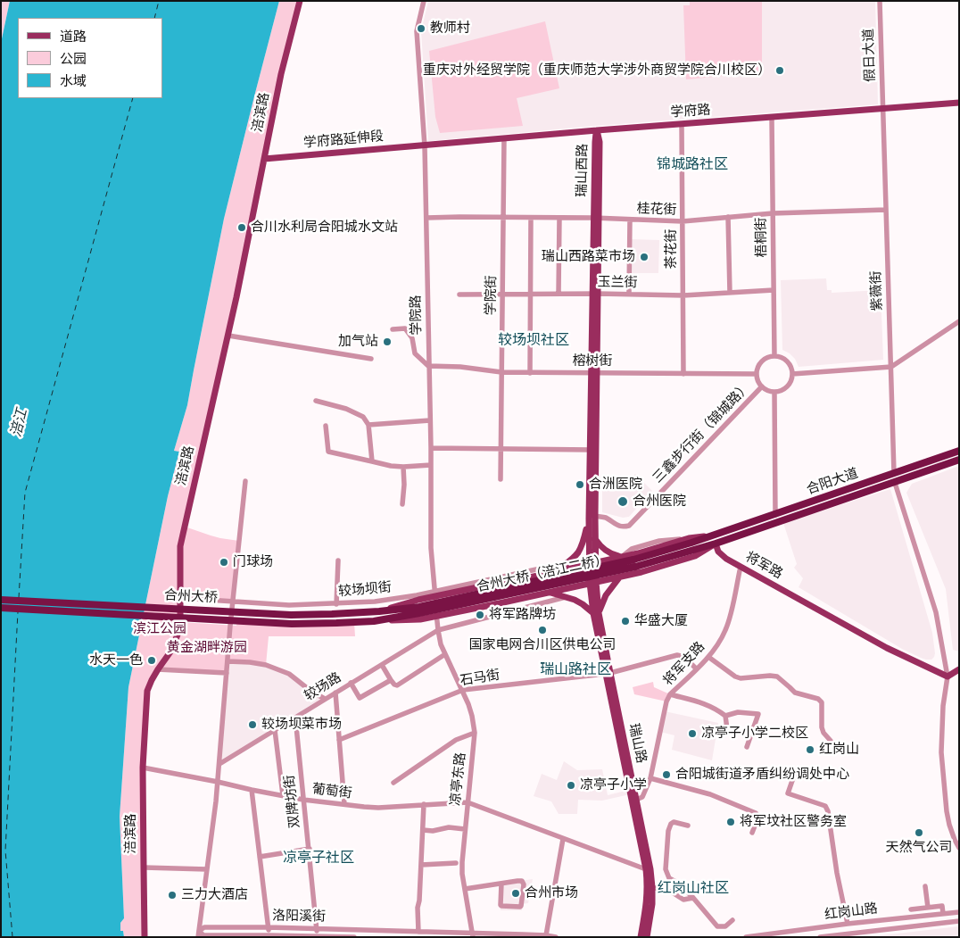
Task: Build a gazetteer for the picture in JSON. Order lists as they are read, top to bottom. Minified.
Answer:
{"streets":{"highway":["合阳大道","合州大桥（涪江二桥）","合州大桥"],"main road":["学府路","涪滨路","学府路延伸段","瑞山西路","将军路","瑞山路"],"street":["假日大道","桂花街","梧桐街","茶花街","玉兰街","紫薇街","学院街","学院路","榕树街","三鑫步行街（锦城路）","较场坝街","将军支路","石马街","较场路","凉亭东路","葡萄街","双牌坊街","红岗山路","洛阳溪街"]},"crossings":[["假日大道","学府路"],["假日大道","紫薇街"],["学府路","学府路延伸段"],["学府路","瑞山西路"],["学府路","梧桐街"],["学府路","茶花街"],["学府路","紫薇街"],["学府路","学院街"],["学府路","学院路"],["涪滨路","学府路延伸段"],["涪滨路","较场坝街"],["涪滨路","葡萄街"],["学府路延伸段","学院路"],["瑞山西路","桂花街"],["瑞山西路","玉兰街"],["瑞山西路","榕树街"],["瑞山西路","三鑫步行街（锦城路）"],["瑞山西路","瑞山路"],["桂花街","梧桐街"],["桂花街","茶花街"],["桂花街","紫薇街"],["桂花街","学院街"],["桂花街","学院路"],["梧桐街","玉兰街"],["梧桐街","榕树街"],["梧桐街","三鑫步行街（锦城路）"],["茶花街","玉兰街"],["茶花街","榕树街"],["玉兰街","学院街"],["紫薇街","合阳大道"],["学院街","榕树街"],["学院路","榕树街"],["学院路","较场坝街"],["学院路","较场路"],["学院路","凉亭东路"],["榕树街","三鑫步行街（锦城路）"],["合阳大道","将军路"],["合阳大道","合州大桥（涪江二桥）"],["将军路","合州大桥（涪江二桥）"],["将军路","将军支路"],["合州大桥（涪江二桥）","合州大桥"],["将军支路","石马街"],["将军支路","瑞山路"],["石马街","瑞山路"],["石马街","凉亭东路"],["较场路","凉亭东路"],["较场路","双牌坊街"],["凉亭东路","葡萄街"],["凉亭东路","洛阳溪街"],["葡萄街","双牌坊街"],["双牌坊街","洛阳溪街"]],"districts":["锦城路社区","较场坝社区","瑞山路社区","凉亭子社区","红岗山社区"],"water":["涪江"],"parks":["滨江公园","黄金湖畔游园"],"places":["教师村","重庆对外经贸学院（重庆师范大学涉外商贸学院合川校区）","合川水利局合阳城水文站","瑞山西路菜市场","加气站","合洲医院","合州医院","门球场","将军路牌坊","华盛大厦","国家电网合川区供电公司","水天一色","较场坝菜市场","凉亭子小学二校区","红岗山","合阳城街道矛盾纠纷调处中心","凉亭子小学","将军坟社区警务室","天然气公司","合州市场","三力大酒店"],"legend":["道路","公园","水域"]}
